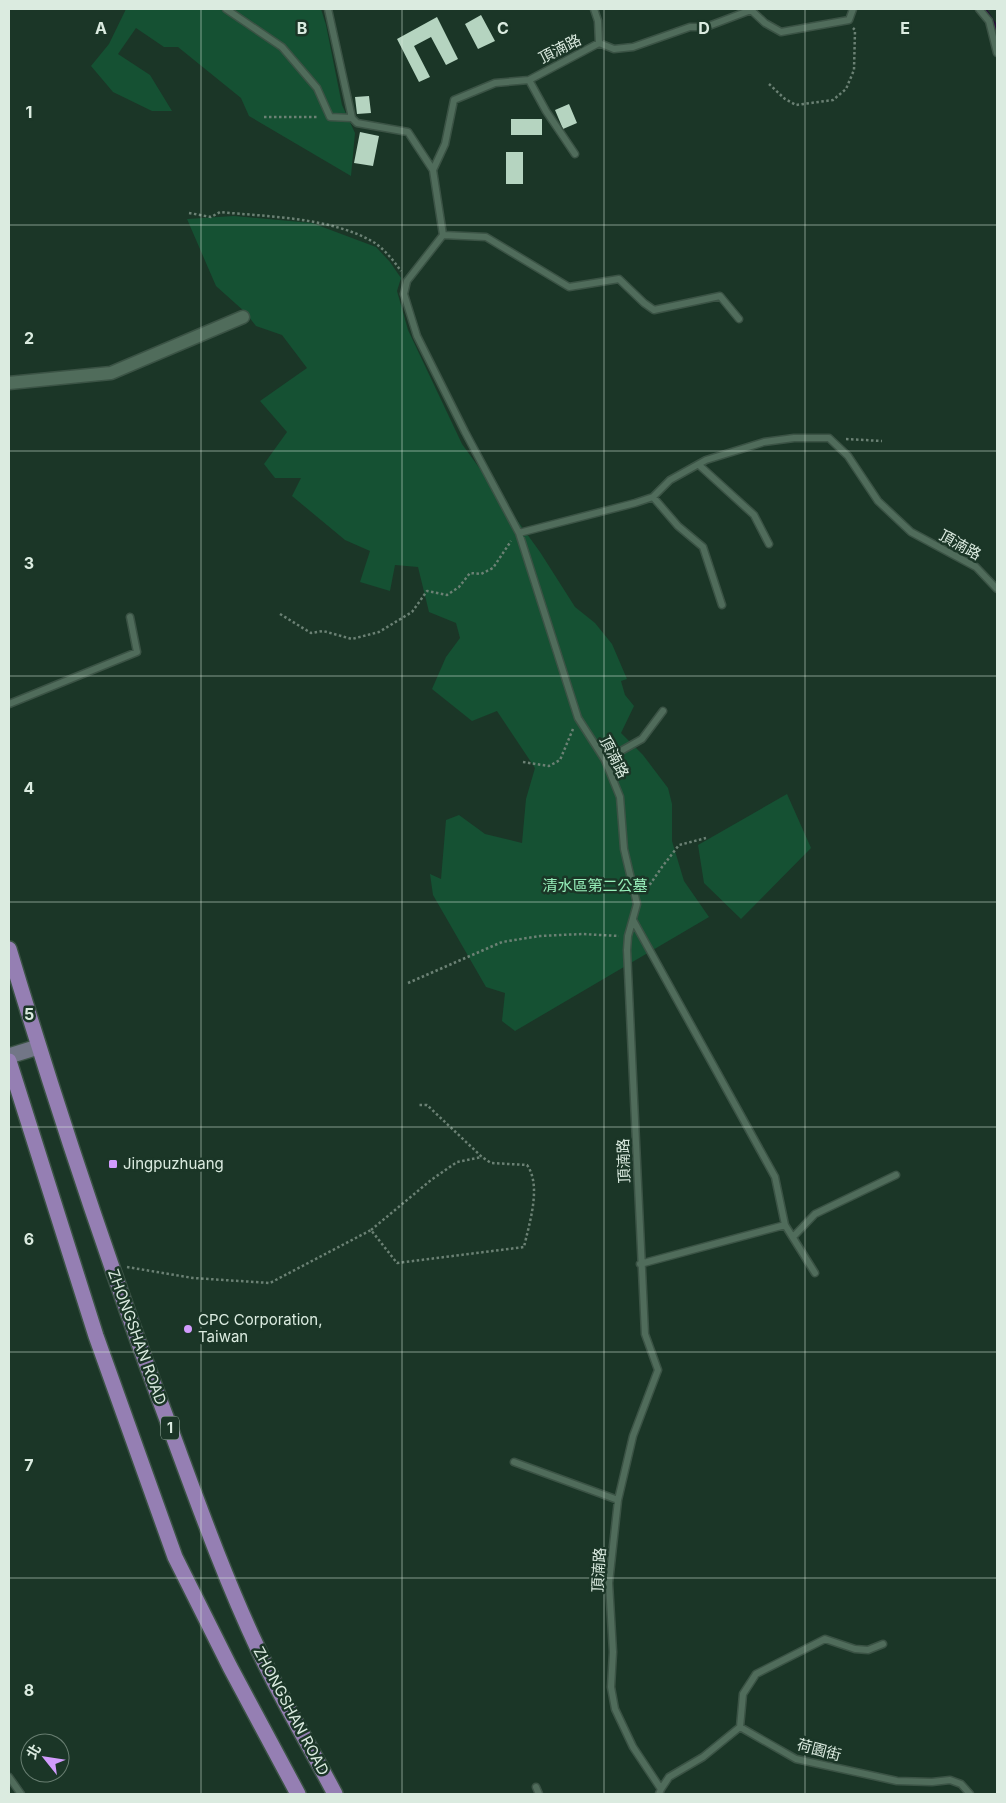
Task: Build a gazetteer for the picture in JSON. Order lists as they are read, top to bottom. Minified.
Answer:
{"streets":{"main road":["ZHONGSHAN ROAD","1"],"lane":["頂湳路","荷園街"]},"parks":["清水區第二公墓"],"places":{"transit":["Jingpuzhuang"],"other":["CPC Corporation, Taiwan"]},"north":"top left","grid":{"columns":["A","B","C","D","E"],"rows":["1","2","3","4","5","6","7","8"]}}
